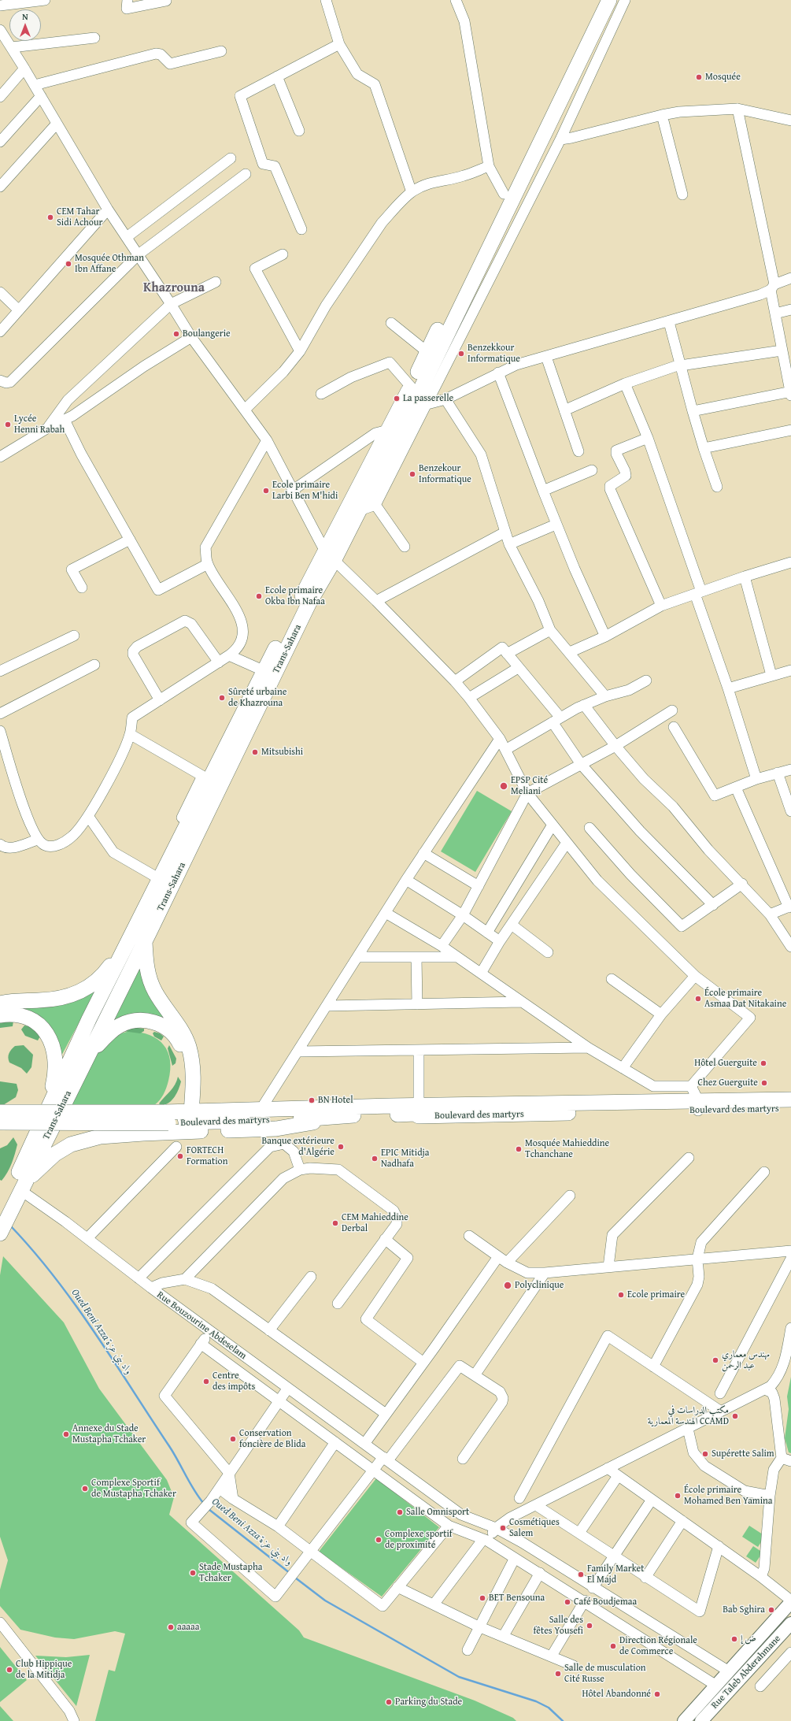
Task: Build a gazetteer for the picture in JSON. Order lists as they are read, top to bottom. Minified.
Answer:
{"streets":{"highway":["Trans-Sahara","Boulevard des martyrs"],"main road":["Rue Taleb Abderahmane"],"street":["Rue Bouzourine Abdeselam"]},"crossings":[["Trans-Sahara","Rue Bouzourine Abdeselam"],["Rue Bouzourine Abdeselam","Rue Taleb Abderahmane"]],"districts":["Khazrouna"],"water":["Oued Beni Azza واد بني عزة"],"places":["Mosquée","CEM Tahar Sidi Achour","Mosquée Othman Ibn Affane","Boulangerie","Benzekkour Informatique","La passerelle","Lycée Henni Rabah","Benzekour Informatique","Ecole primaire Larbi Ben M'hidi","Ecole primaire Okba Ibn Nafaa","Sûreté urbaine de Khazrouna","Mitsubishi","EPSP Cité Meliani","École primaire Asmaa Dat Nitakaine","Hôtel Guerguite","Chez Guerguite","BN Hotel","Banque extérieure d'Algérie","Mosquée Mahieddine Tchanchane","FORTECH Formation","EPIC Mitidja Nadhafa","CEM Mahieddine Derbal","Polyclinique","Ecole primaire","مهندس معماري عبد الرحمن","Centre des impôts","مكتب الدراسات في الهندسة المعمارية CCAMD","Annexe du Stade Mustapha Tchaker","Conservation foncière de Blida","Supérette Salim","Complexe Sportif de Mustapha Tchaker","École primaire Mohamed Ben Yamina","Salle Omnisport","Cosmétiques Salem","Complexe sportif de proximité","Stade Mustapha Tchaker","Family Market El Majd","BET Bensouna","Café Boudjemaa","Bab Sghira","Salle des fêtes Yousefi","aaaaa","ض إ","Direction Régionale de Commerce","Club Hippique de la Mitidja","Salle de musculation Cité Russe","Hôtel Abandonné","Parking du Stade"],"north":"top"}
